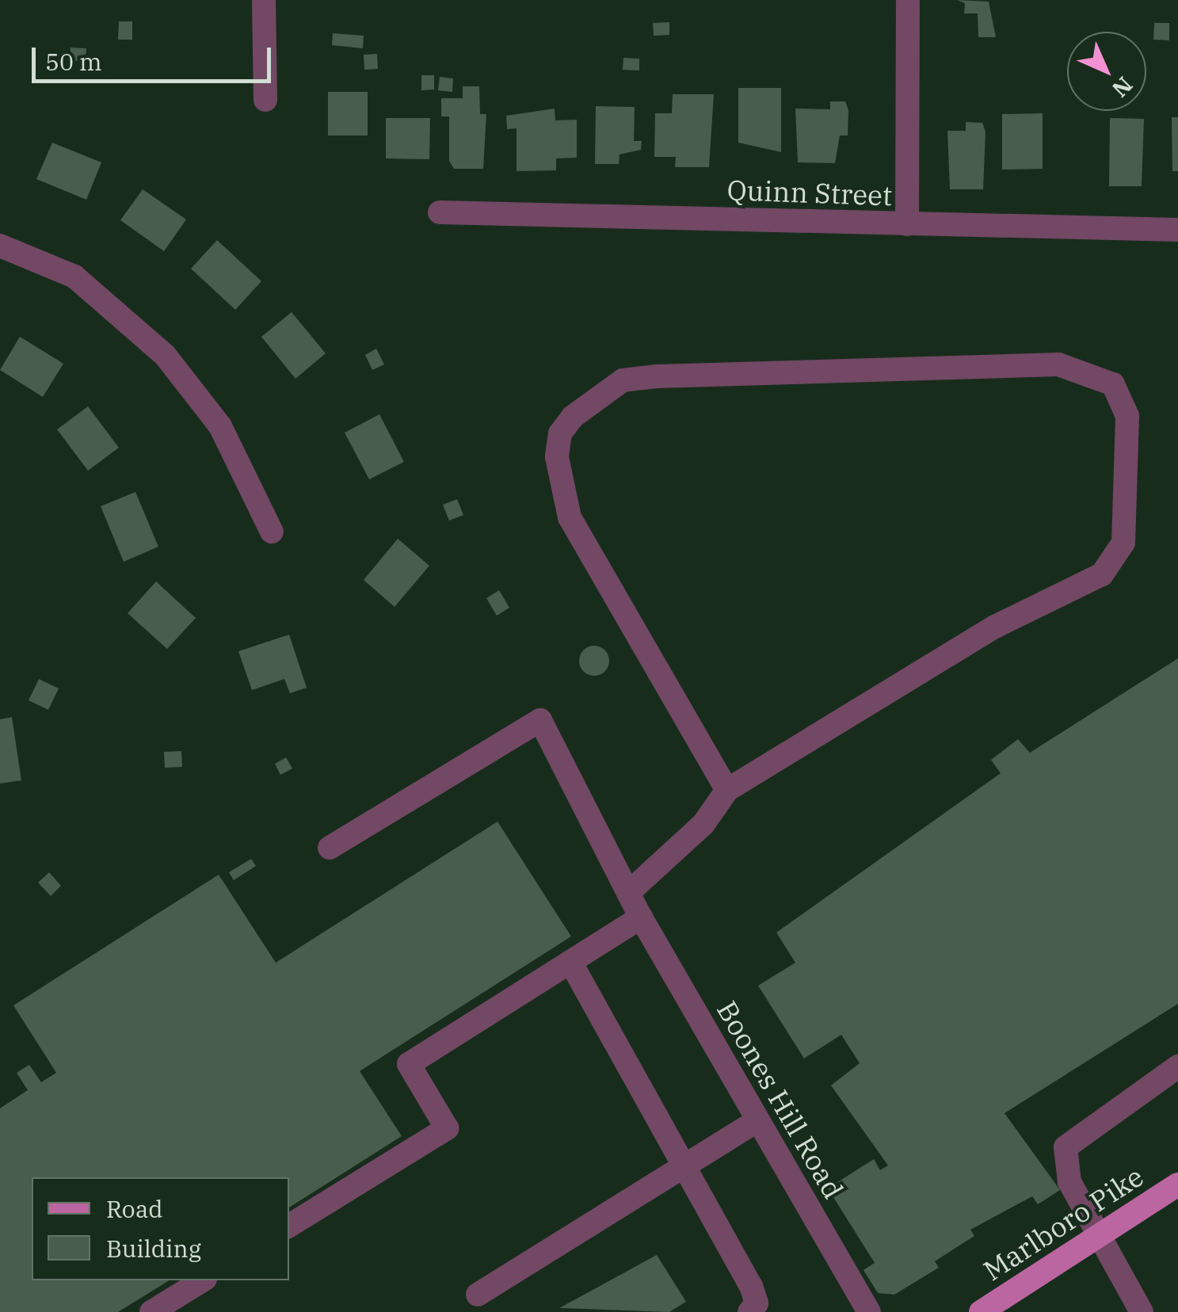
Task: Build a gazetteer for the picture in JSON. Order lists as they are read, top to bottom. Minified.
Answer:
{"streets":{"main road":["Marlboro Pike"],"street":["Quinn Street","Boones Hill Road"]},"legend":["Road","Building"],"scale_bar":"50 m","north":"bottom right"}
